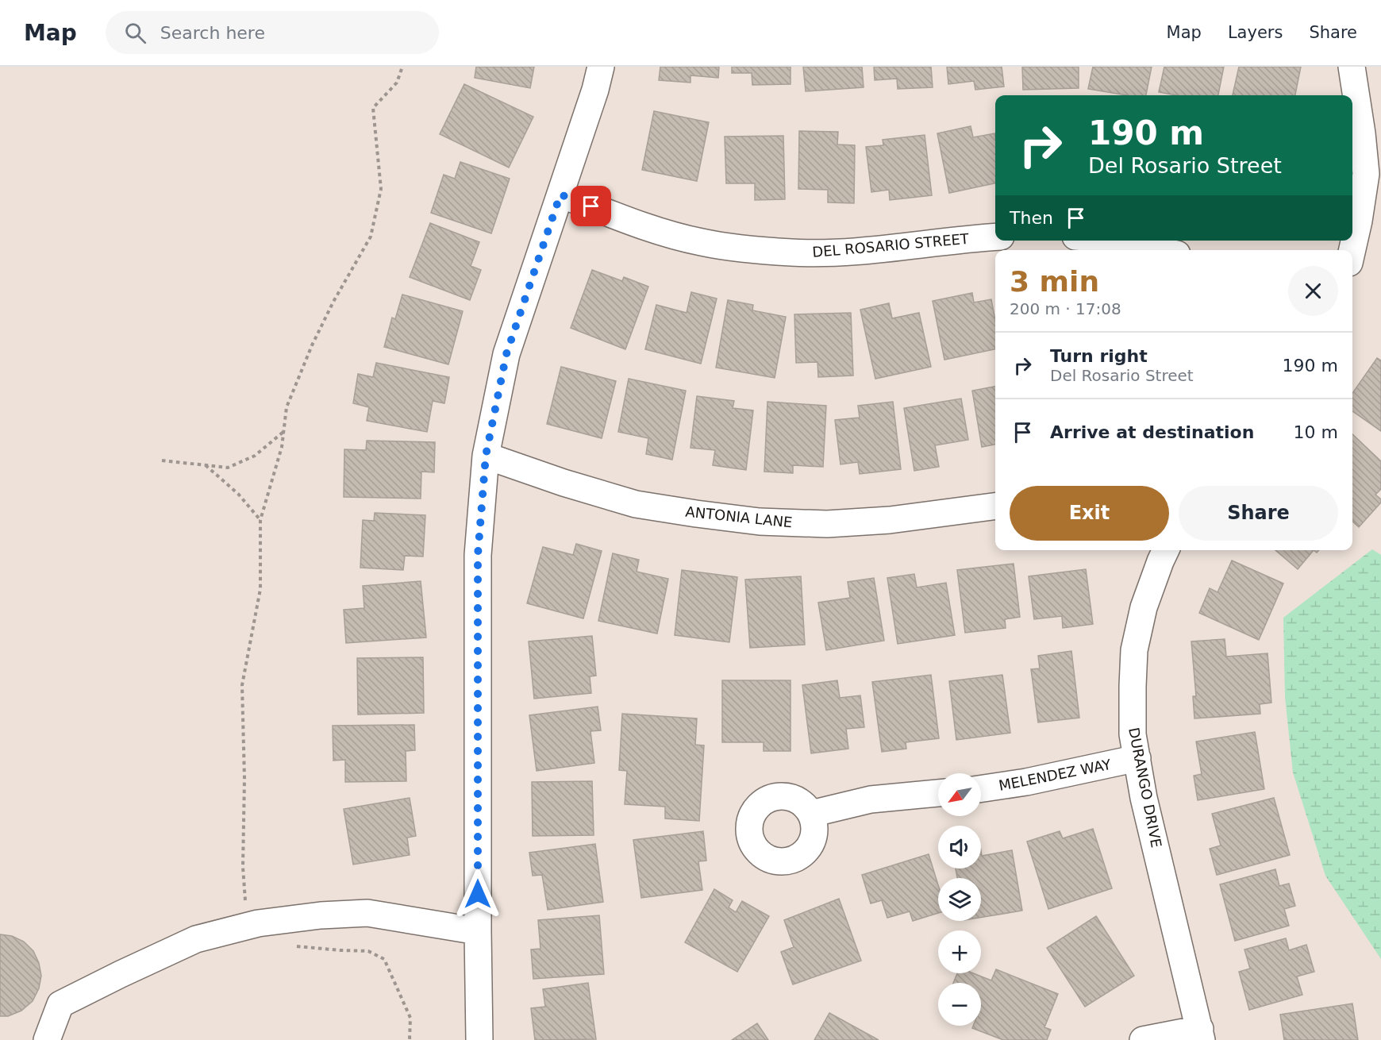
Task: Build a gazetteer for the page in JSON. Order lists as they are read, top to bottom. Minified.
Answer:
{"streets":{"street":["DEL ROSARIO STREET","ANTONIA LANE","MELENDEZ WAY","DURANGO DRIVE"]},"crossings":[["MELENDEZ WAY","DURANGO DRIVE"]],"north":"bottom left","page":{"header":"Map","search":"Search here","nav":["Map","Layers","Share"],"turn":["190 m","Del Rosario Street"],"then":"Then","heading":["3 min","200 m · 17:08"],"list":[{"name":"Turn right","note":"Del Rosario Street","value":"190 m"},{"name":"Arrive at destination","value":"10 m"}],"buttons":["Exit","Share"],"map_buttons":["+","−"]}}
